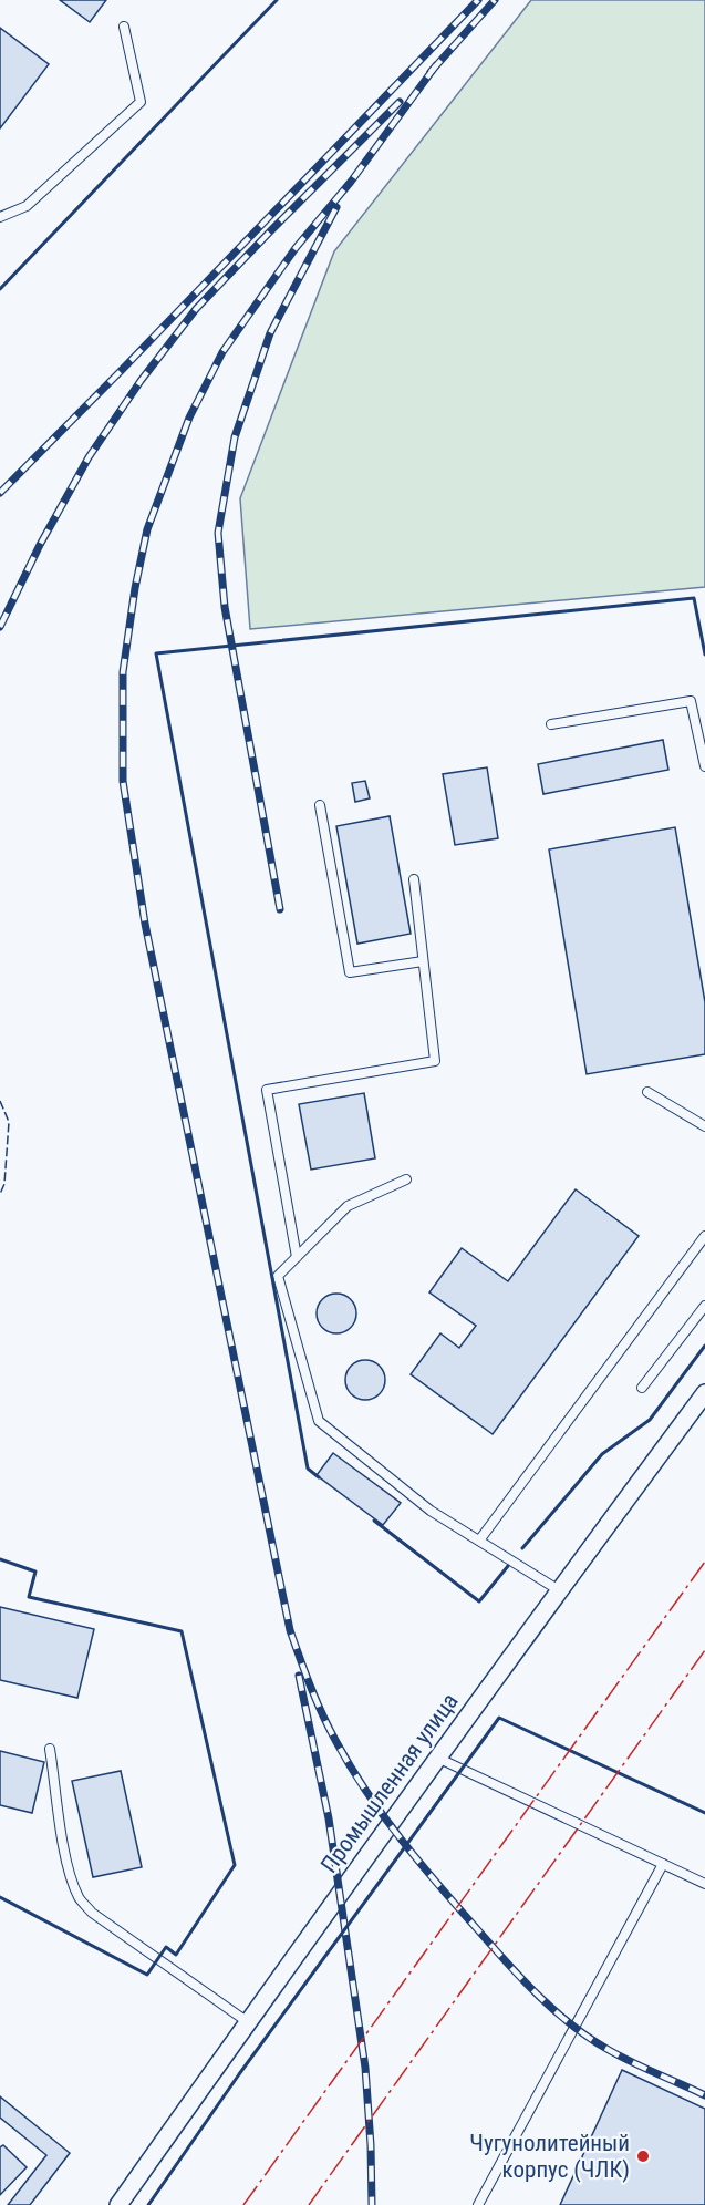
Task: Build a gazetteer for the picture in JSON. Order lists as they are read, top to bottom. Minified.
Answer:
{"streets":{"street":["Промышленная улица"]},"places":["Чугунолитейный корпус (ЧЛК)"]}
